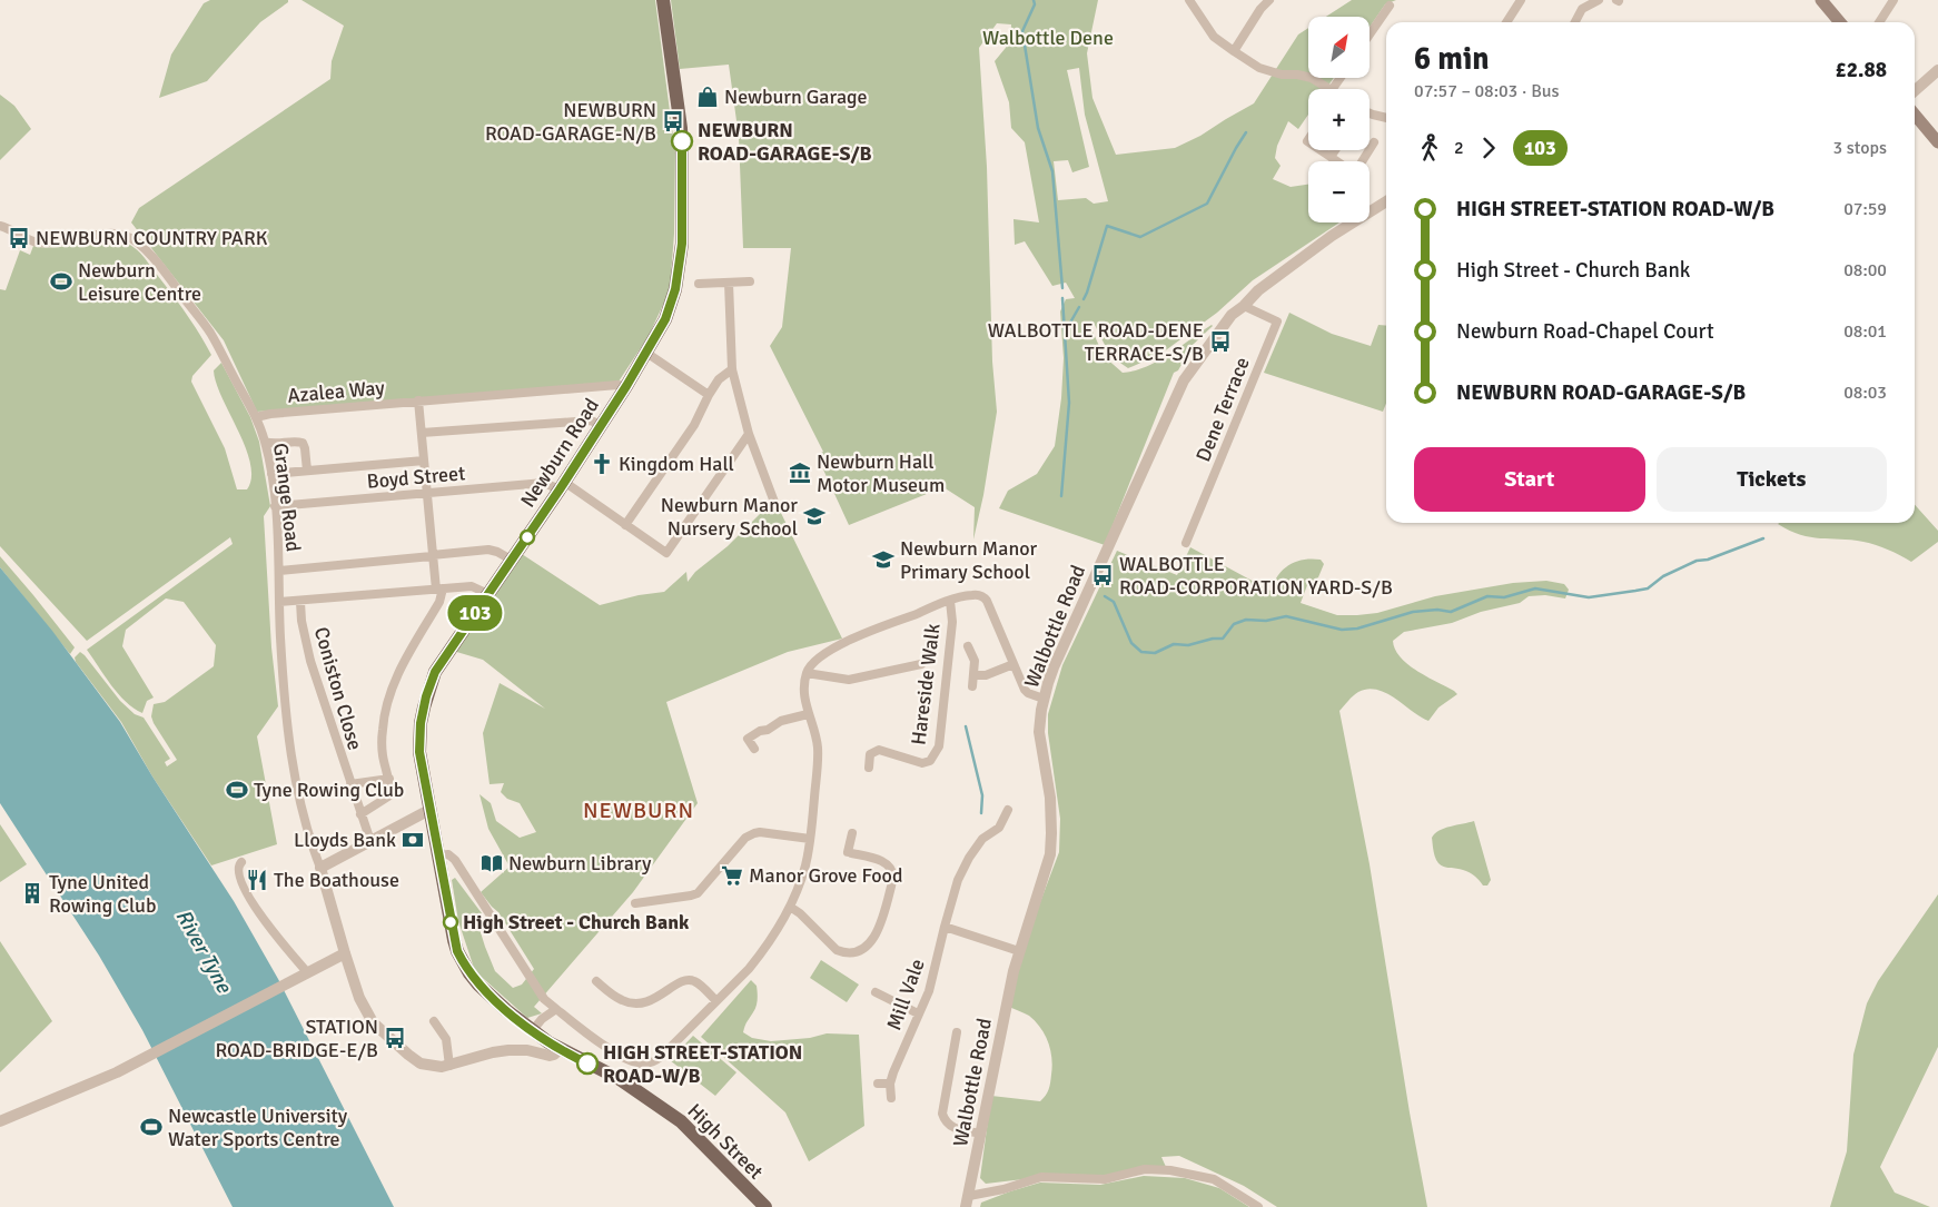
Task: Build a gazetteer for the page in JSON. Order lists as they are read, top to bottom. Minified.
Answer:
{"streets":{"main road":["Newburn Road","High Street"],"street":["Azalea Way","Dene Terrace","Boyd Street","Grange Road","Walbottle Road","Hareside Walk","Coniston Close","Mill Vale"]},"crossings":[["Azalea Way","Newburn Road"],["Azalea Way","Grange Road"],["Dene Terrace","Walbottle Road"],["Newburn Road","Boyd Street"],["Newburn Road","High Street"],["Boyd Street","Grange Road"]],"districts":["NEWBURN"],"water":["River Tyne"],"parks":["Walbottle Dene"],"places":{"shop":["Newburn Garage"],"bus stop":["NEWBURN ROAD-GARAGE-N/B","NEWBURN COUNTRY PARK","WALBOTTLE ROAD-DENE TERRACE-S/B","WALBOTTLE ROAD-CORPORATION YARD-S/B","STATION ROAD-BRIDGE-E/B"],"other":["NEWBURN ROAD-GARAGE-S/B","High Street - Church Bank","HIGH STREET-STATION ROAD-W/B"],"sports":["Newburn Leisure Centre","Tyne Rowing Club","Newcastle University Water Sports Centre"],"church":["Kingdom Hall"],"museum":["Newburn Hall Motor Museum"],"school or university":["Newburn Manor Nursery School","Newburn Manor Primary School"],"bank":["Lloyds Bank"],"library":["Newburn Library"],"supermarket":["Manor Grove Food"],"restaurant":["The Boathouse"],"building":["Tyne United Rowing Club"]},"lines":["bus line 103"],"north":"top right","page":{"on_map":"103","map_buttons":["+","−"],"heading":["6 min","07:57 – 08:03 · Bus","£2.88"],"legs":["2","103","3 stops"],"list":[{"name":"HIGH STREET-STATION ROAD-W/B","value":"07:59"},{"name":"High Street - Church Bank","value":"08:00"},{"name":"Newburn Road-Chapel Court","value":"08:01"},{"name":"NEWBURN ROAD-GARAGE-S/B","value":"08:03"}],"buttons":["Start","Tickets"]}}
